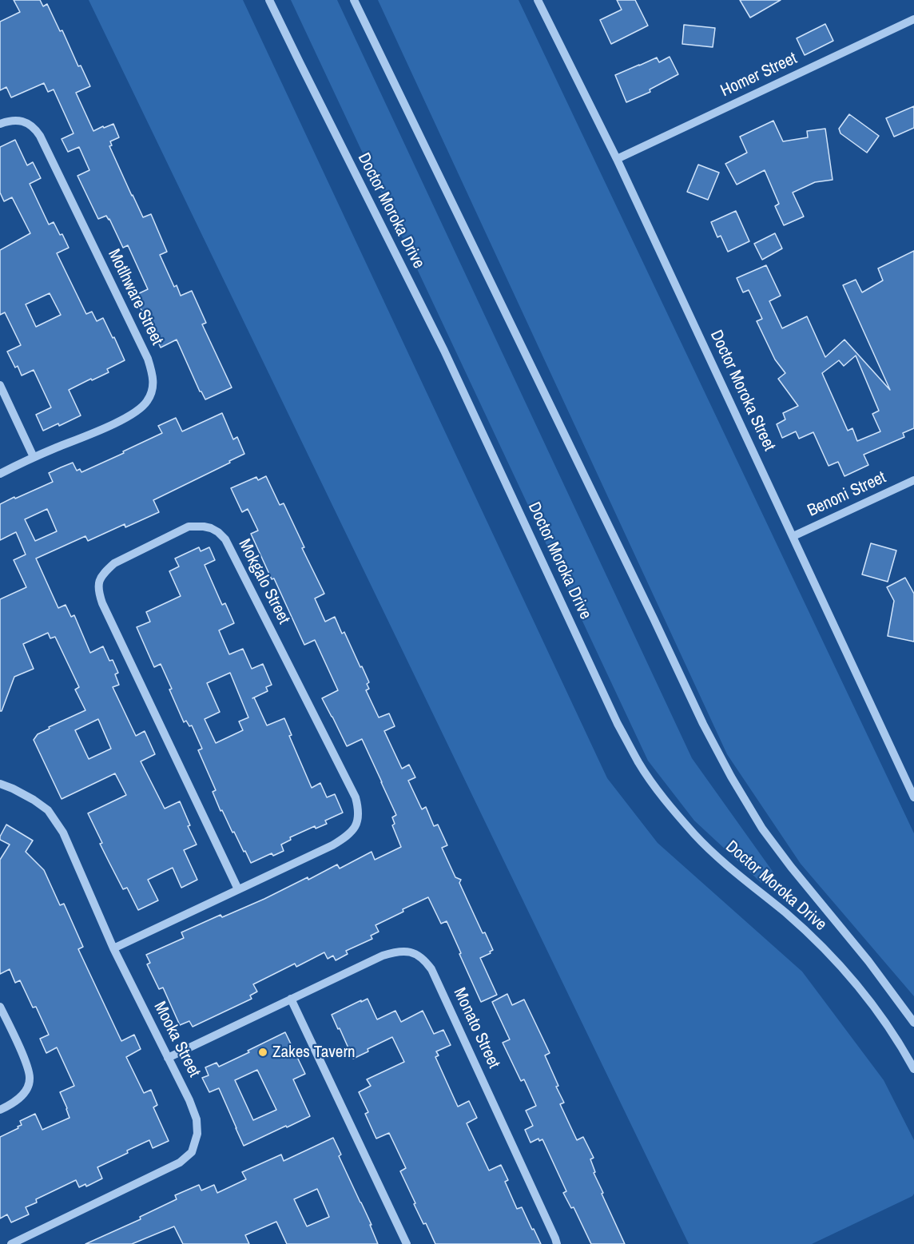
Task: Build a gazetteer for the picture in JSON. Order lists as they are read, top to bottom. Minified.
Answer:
{"streets":{"street":["Homer Street","Doctor Moroka Drive","Motlhware Street","Doctor Moroka Street","Benoni Street","Mokgalo Street","Monato Street","Mooka Street"]},"crossings":[["Homer Street","Doctor Moroka Street"],["Doctor Moroka Street","Benoni Street"],["Mokgalo Street","Mooka Street"],["Monato Street","Mooka Street"]],"places":["Zakes Tavern"]}
